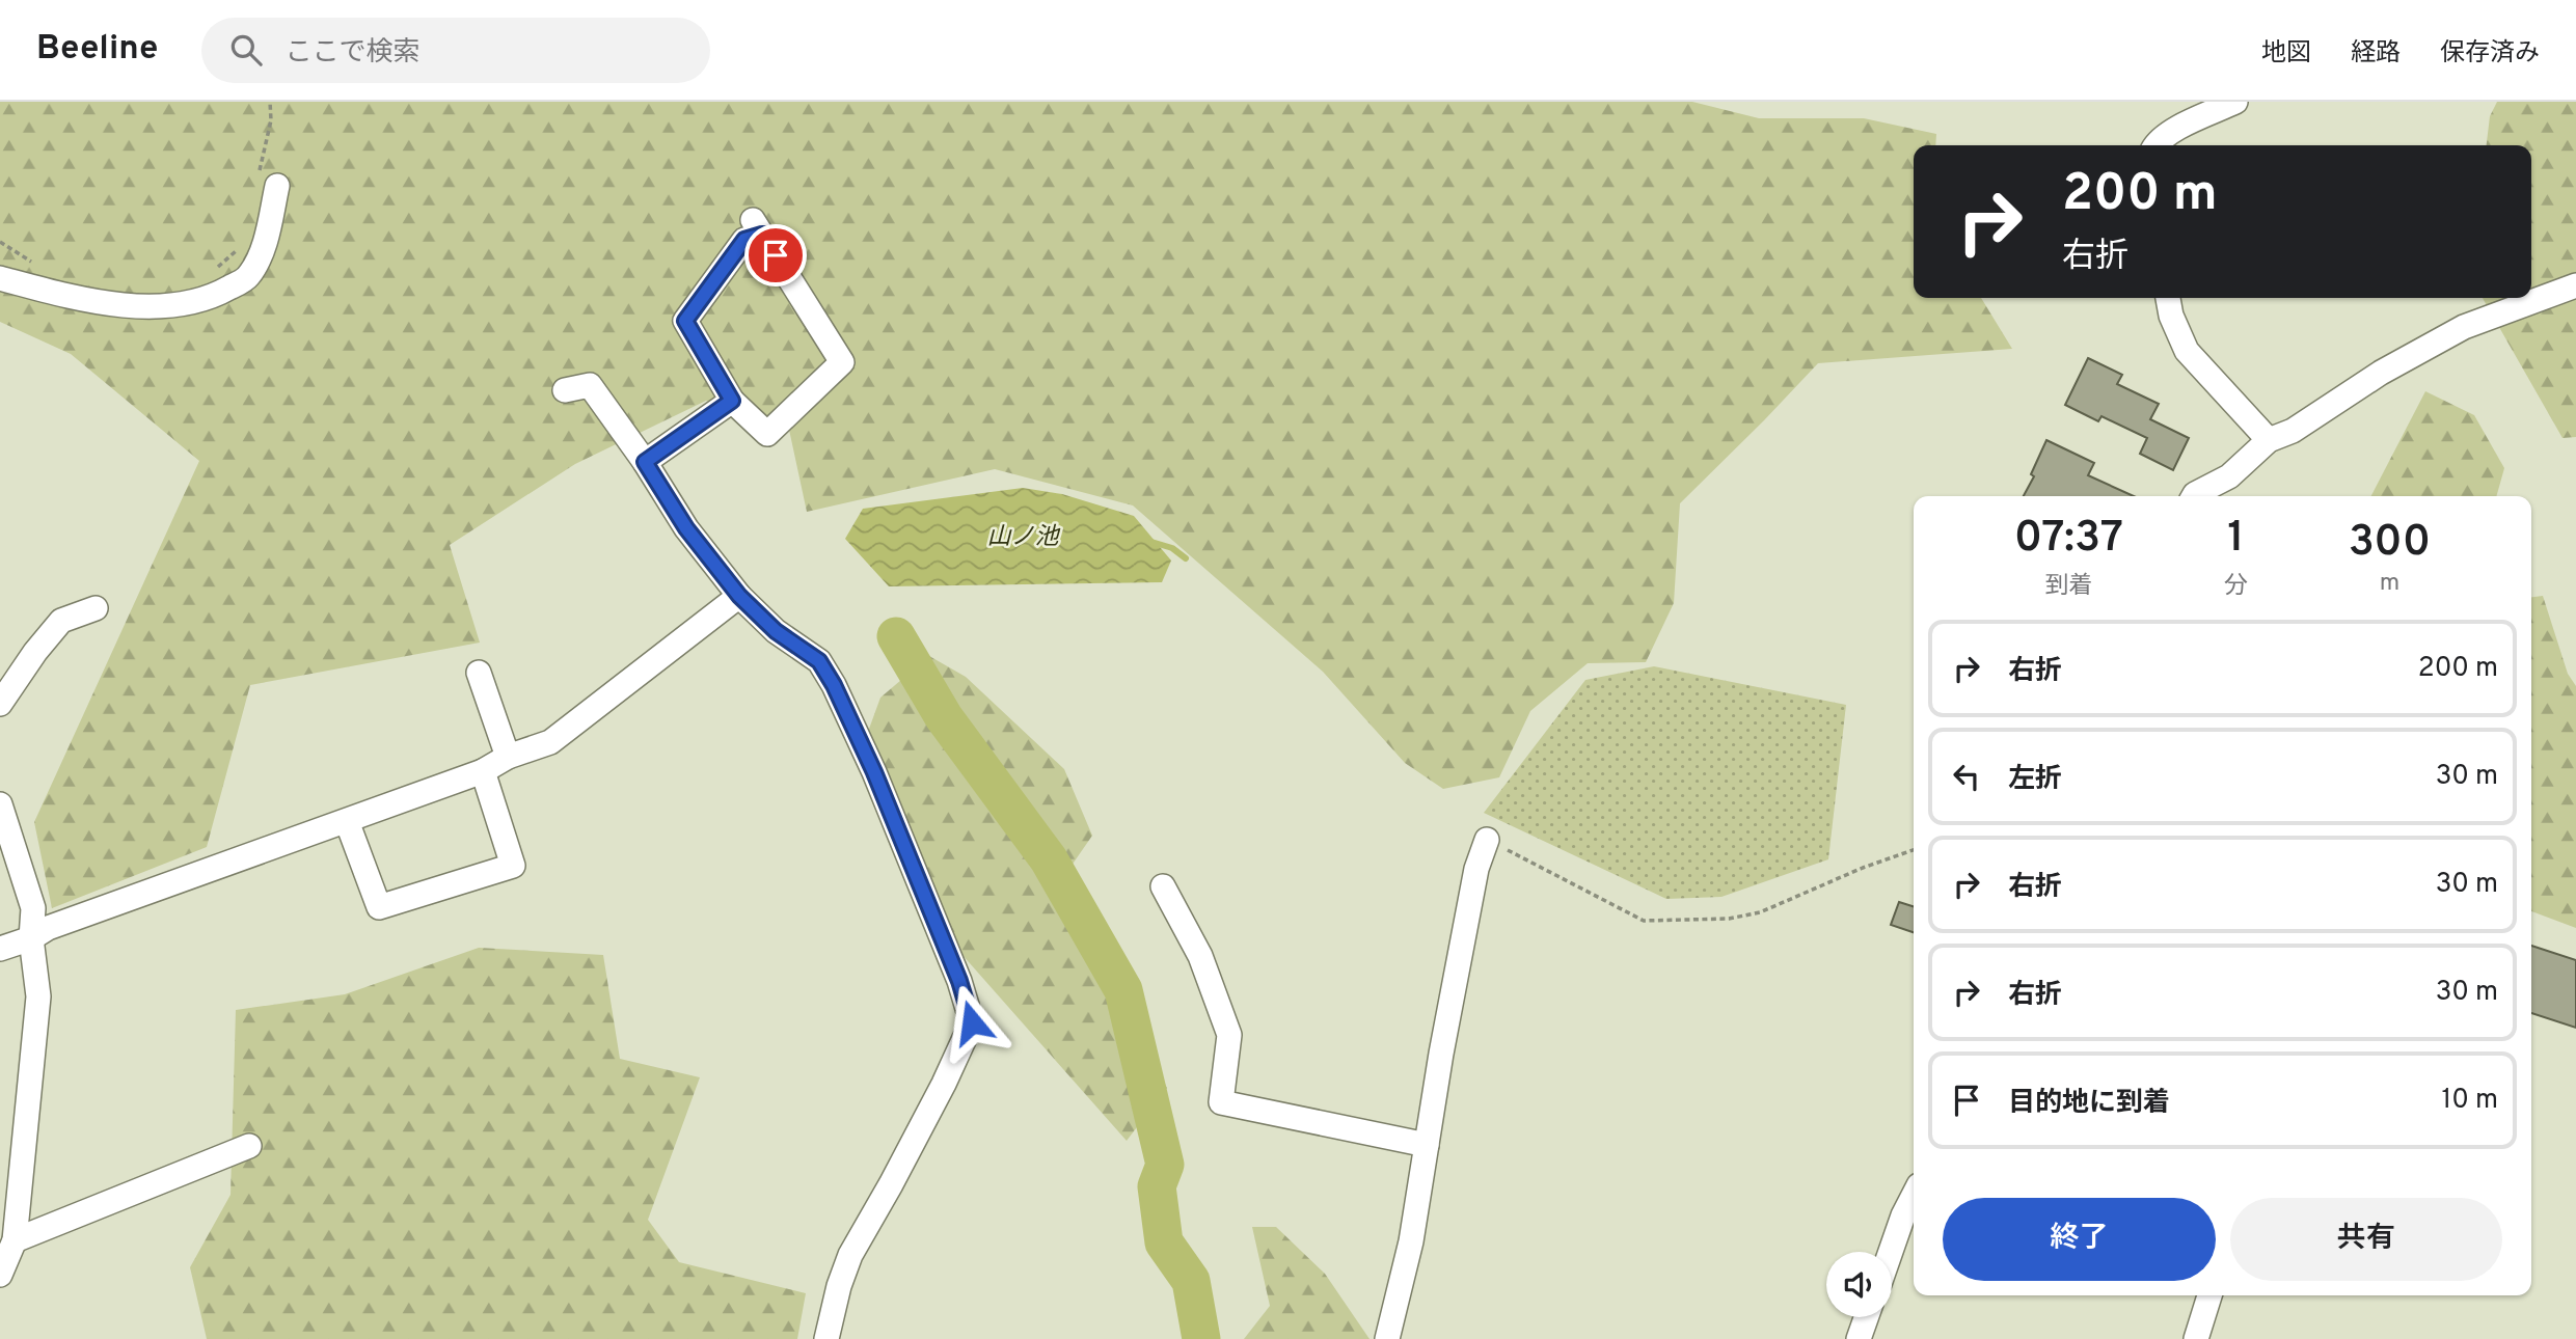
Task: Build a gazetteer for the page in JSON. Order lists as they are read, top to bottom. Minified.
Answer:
{"water":["山ノ池"],"page":{"header":"Beeline","search":"ここで検索","nav":["地図","経路","保存済み"],"turn":["200 m","右折"],"eta":["07:37","到着","1","分","300","m"],"list":[{"name":"右折","value":"200 m"},{"name":"左折","value":"30 m"},{"name":"右折","value":"30 m"},{"name":"右折","value":"30 m"},{"name":"目的地に到着","value":"10 m"}],"buttons":["終了","共有"]}}
